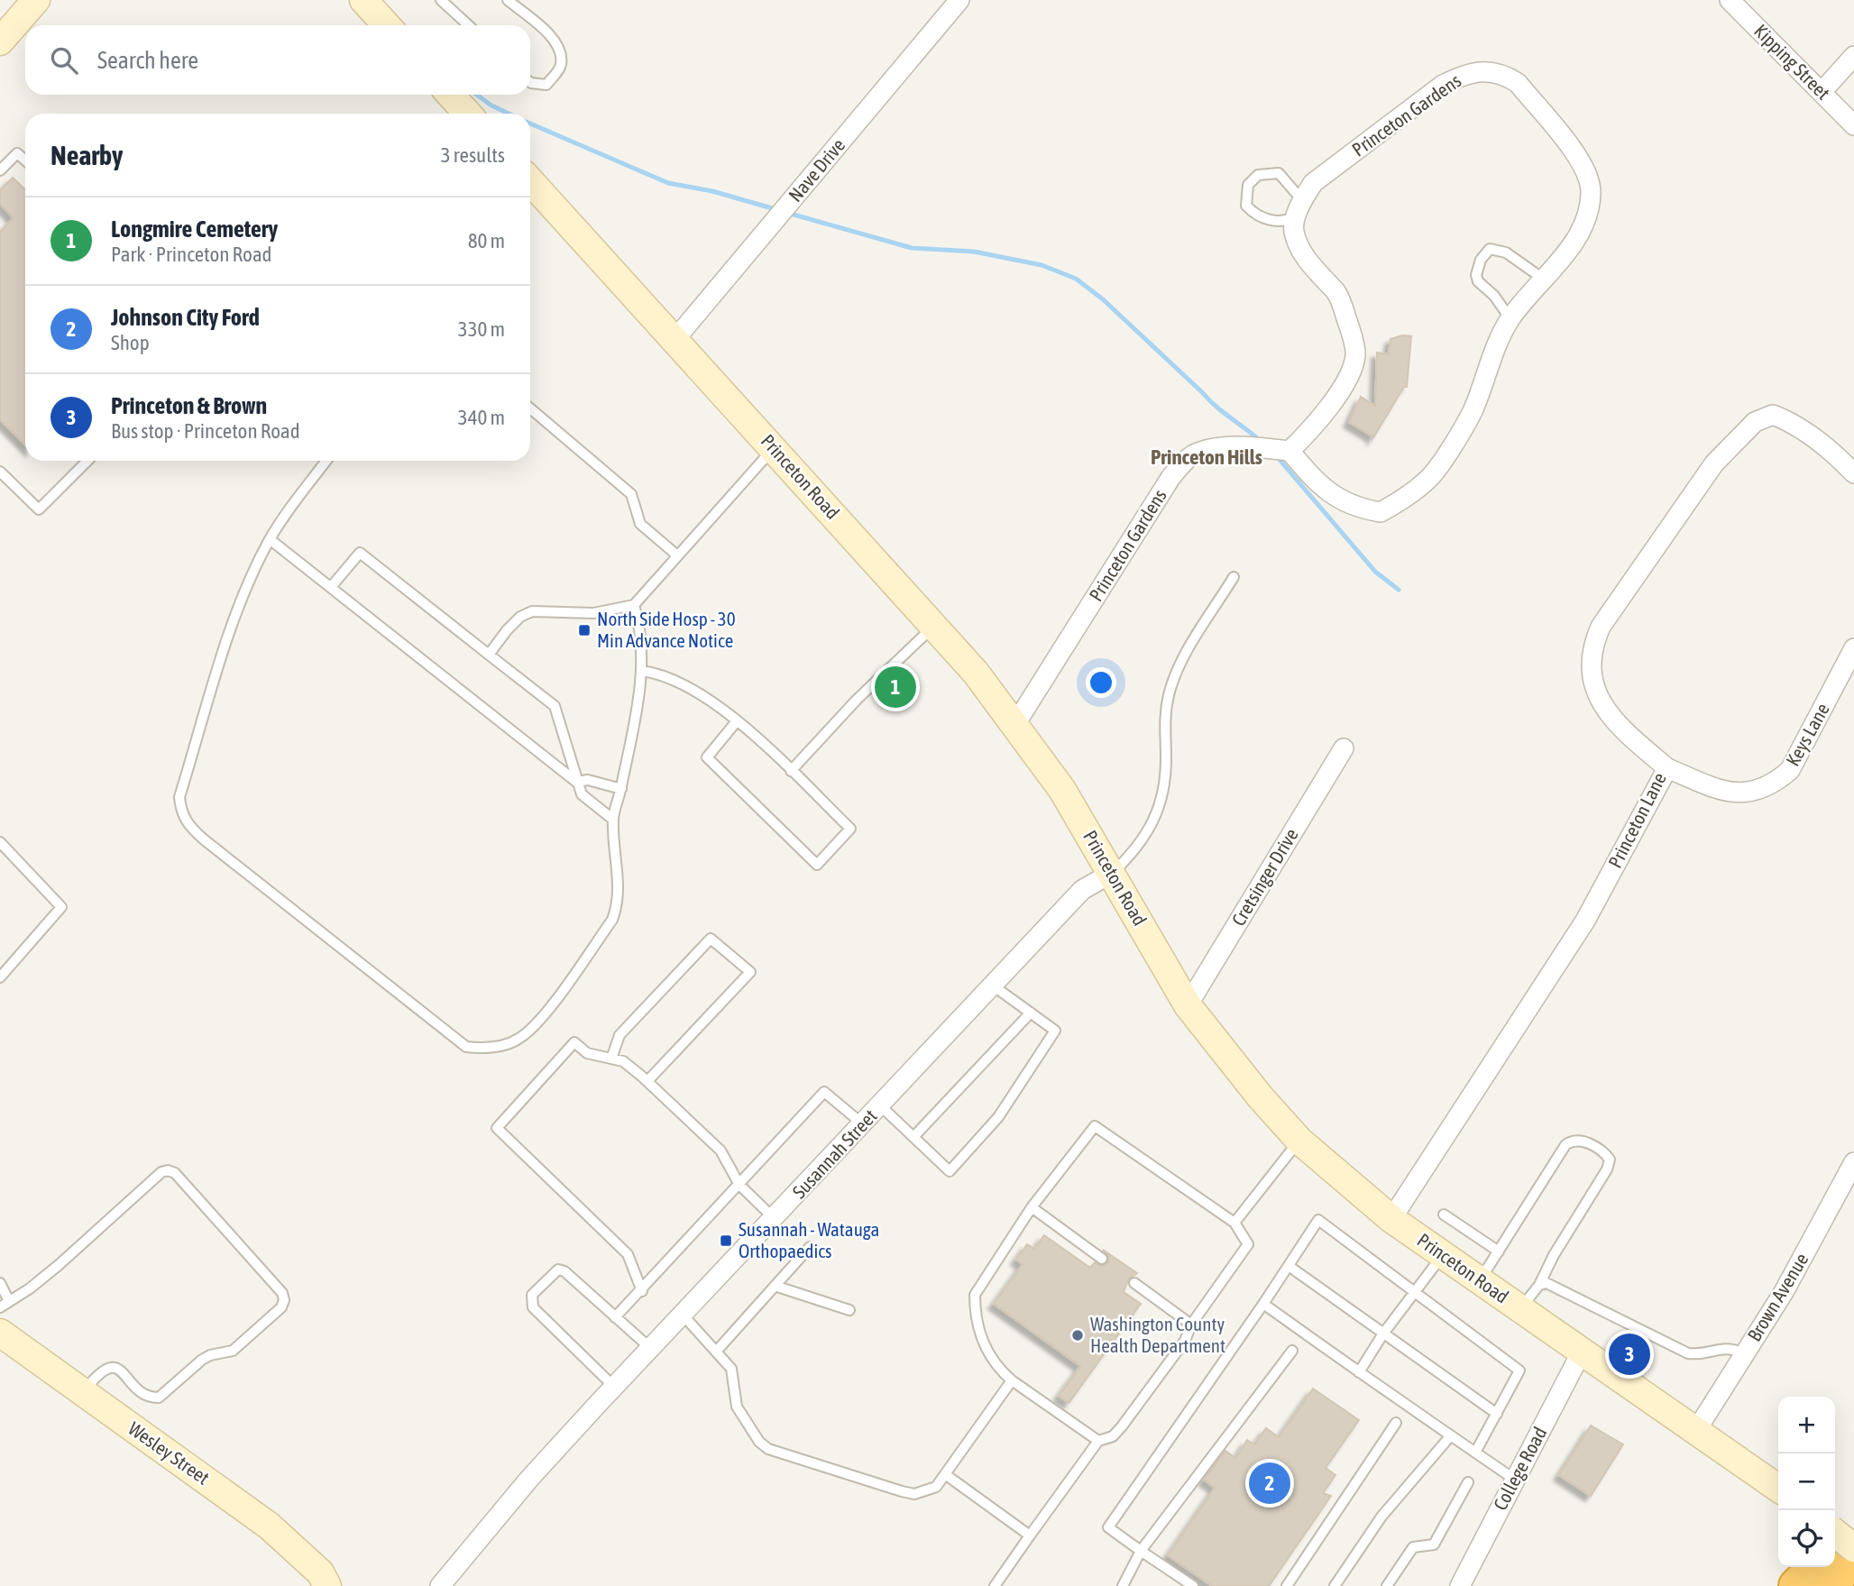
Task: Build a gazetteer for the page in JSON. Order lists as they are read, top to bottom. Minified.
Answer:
{"streets":{"street":["Kipping Street","Princeton Gardens","Nave Drive","Princeton Road","Keys Lane","Princeton Lane","Cretsinger Drive","Susannah Street","Brown Avenue","Wesley Street","College Road"]},"crossings":[["Princeton Gardens","Princeton Road"],["Nave Drive","Princeton Road"],["Princeton Road","Princeton Lane"],["Princeton Road","Cretsinger Drive"],["Princeton Road","Susannah Street"],["Princeton Road","Brown Avenue"],["Princeton Road","College Road"],["Keys Lane","Princeton Lane"]],"districts":["Princeton Hills"],"places":{"transit":["North Side Hosp - 30 Min Advance Notice","Susannah - Watauga Orthopaedics"],"other":["Washington County Health Department"]},"page":{"search":"Search here","heading":["Nearby","3 results"],"list":[{"mark":"1","name":"Longmire Cemetery","note":"Park · Princeton Road","value":"80 m"},{"mark":"2","name":"Johnson City Ford","note":"Shop","value":"330 m"},{"mark":"3","name":"Princeton & Brown","note":"Bus stop · Princeton Road","value":"340 m"}],"pins":["1","3","2"],"map_buttons":["+","−"]}}
